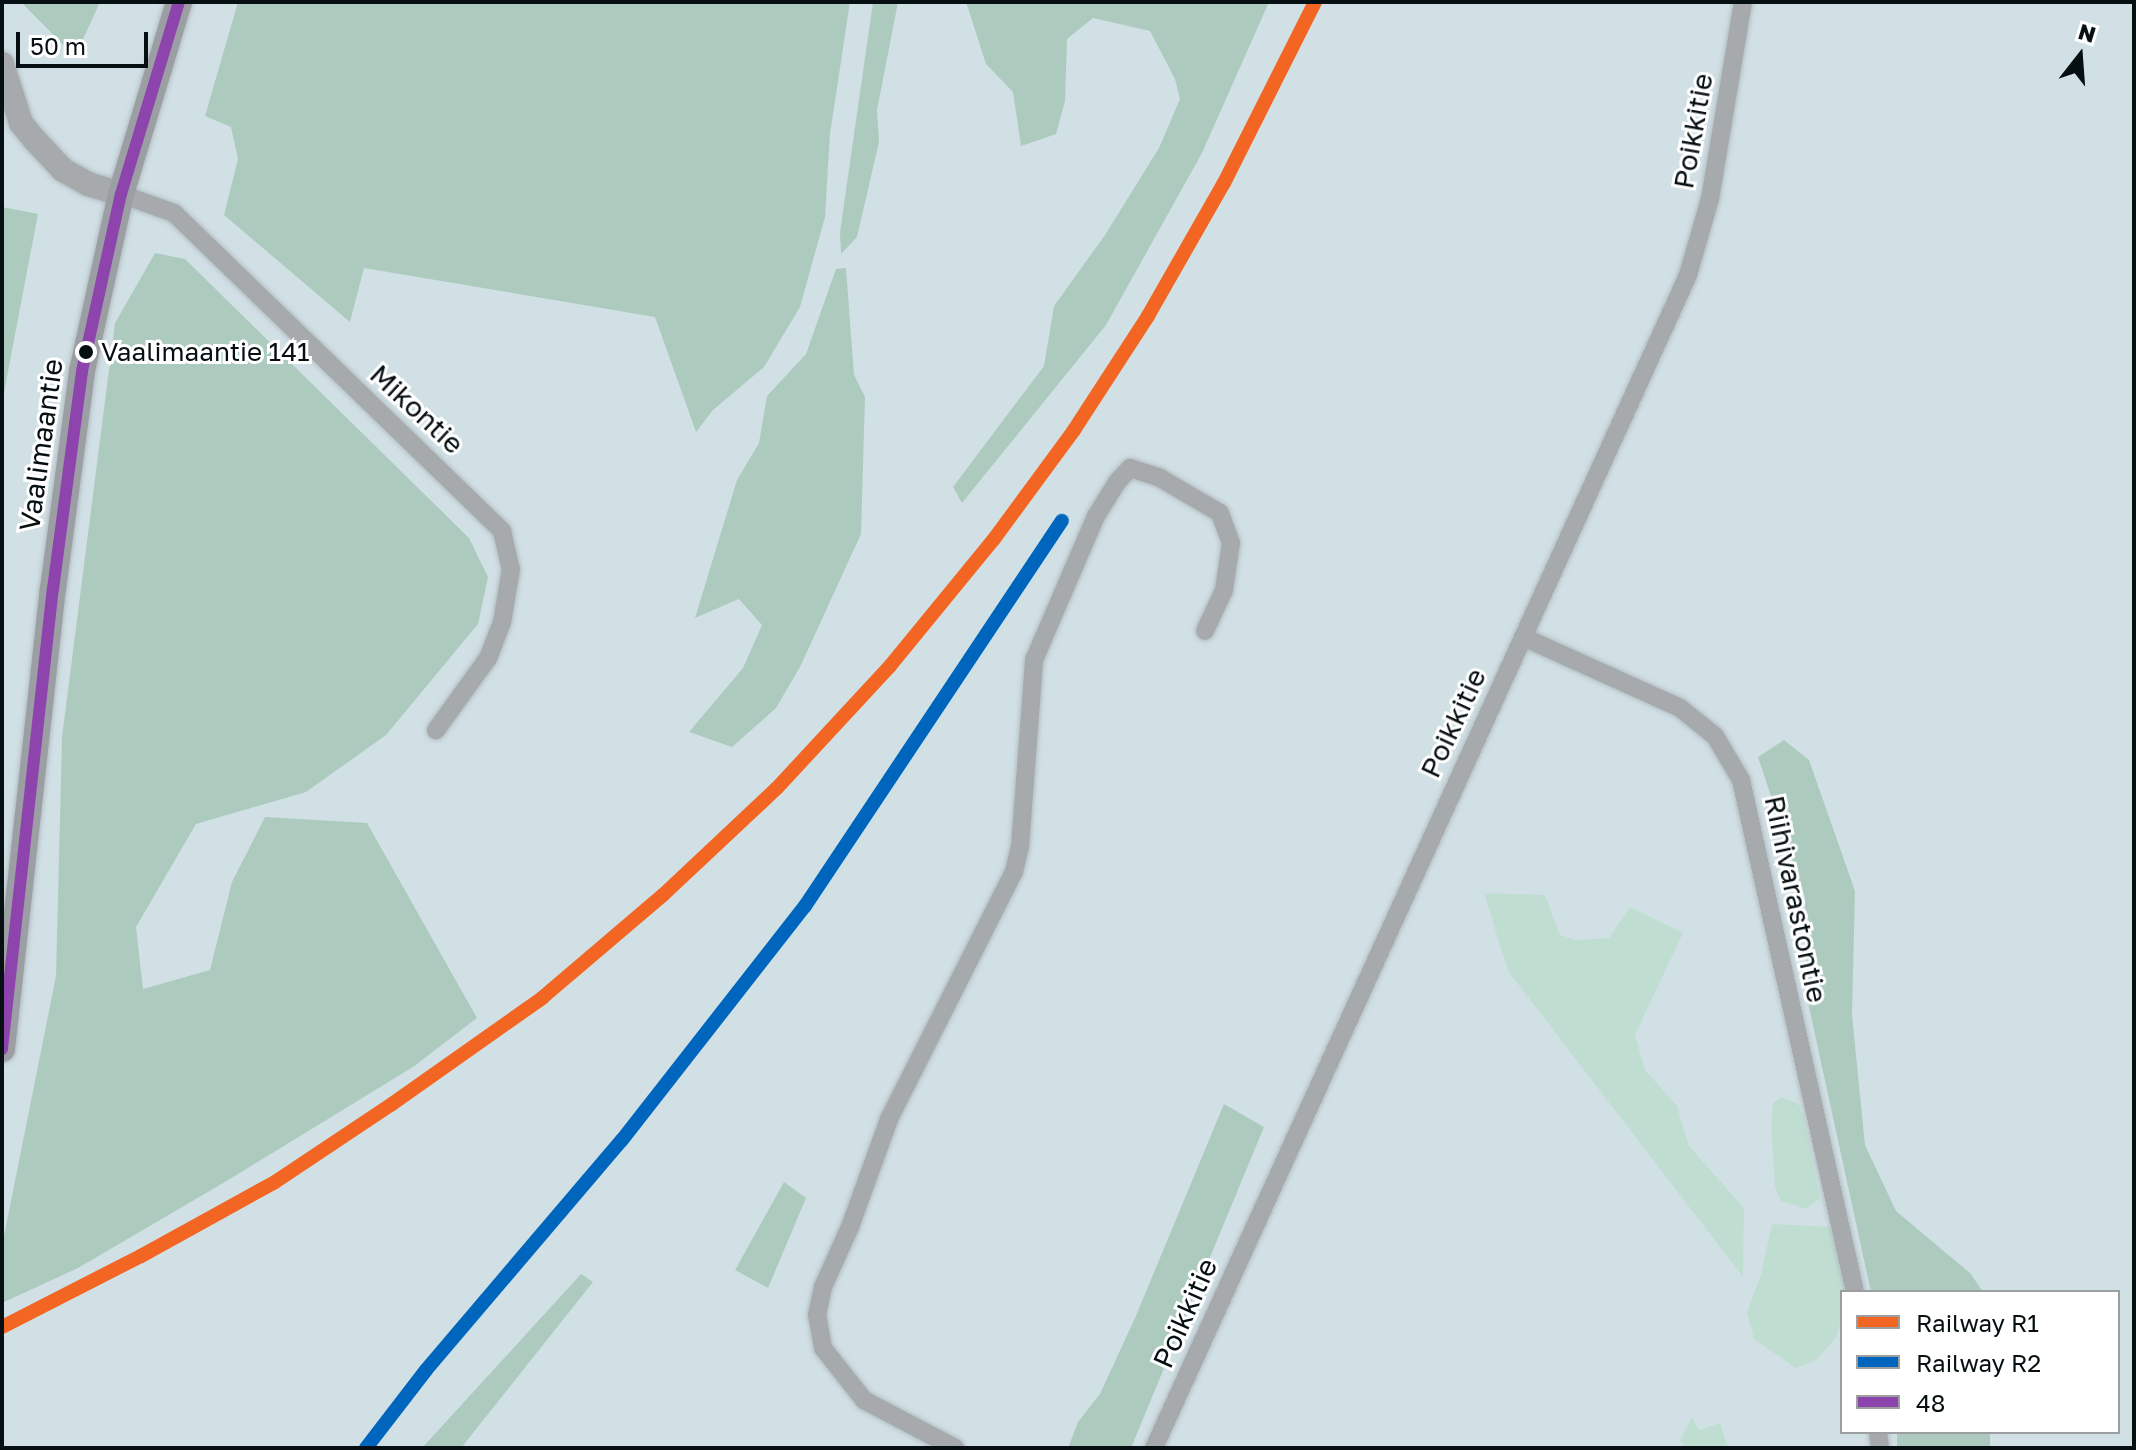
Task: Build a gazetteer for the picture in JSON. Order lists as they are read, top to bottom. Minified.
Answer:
{"streets":{"main road":["Vaalimaantie"],"street":["Poikkitie","Mikontie","Riihivarastontie"]},"crossings":[["Poikkitie","Riihivarastontie"],["Mikontie","Vaalimaantie"]],"places":["Vaalimaantie 141"],"lines":["rail line R1","transit line 48","rail line R2"],"legend":["Railway R1","Railway R2","48"],"scale_bar":"50 m","north":"top"}
